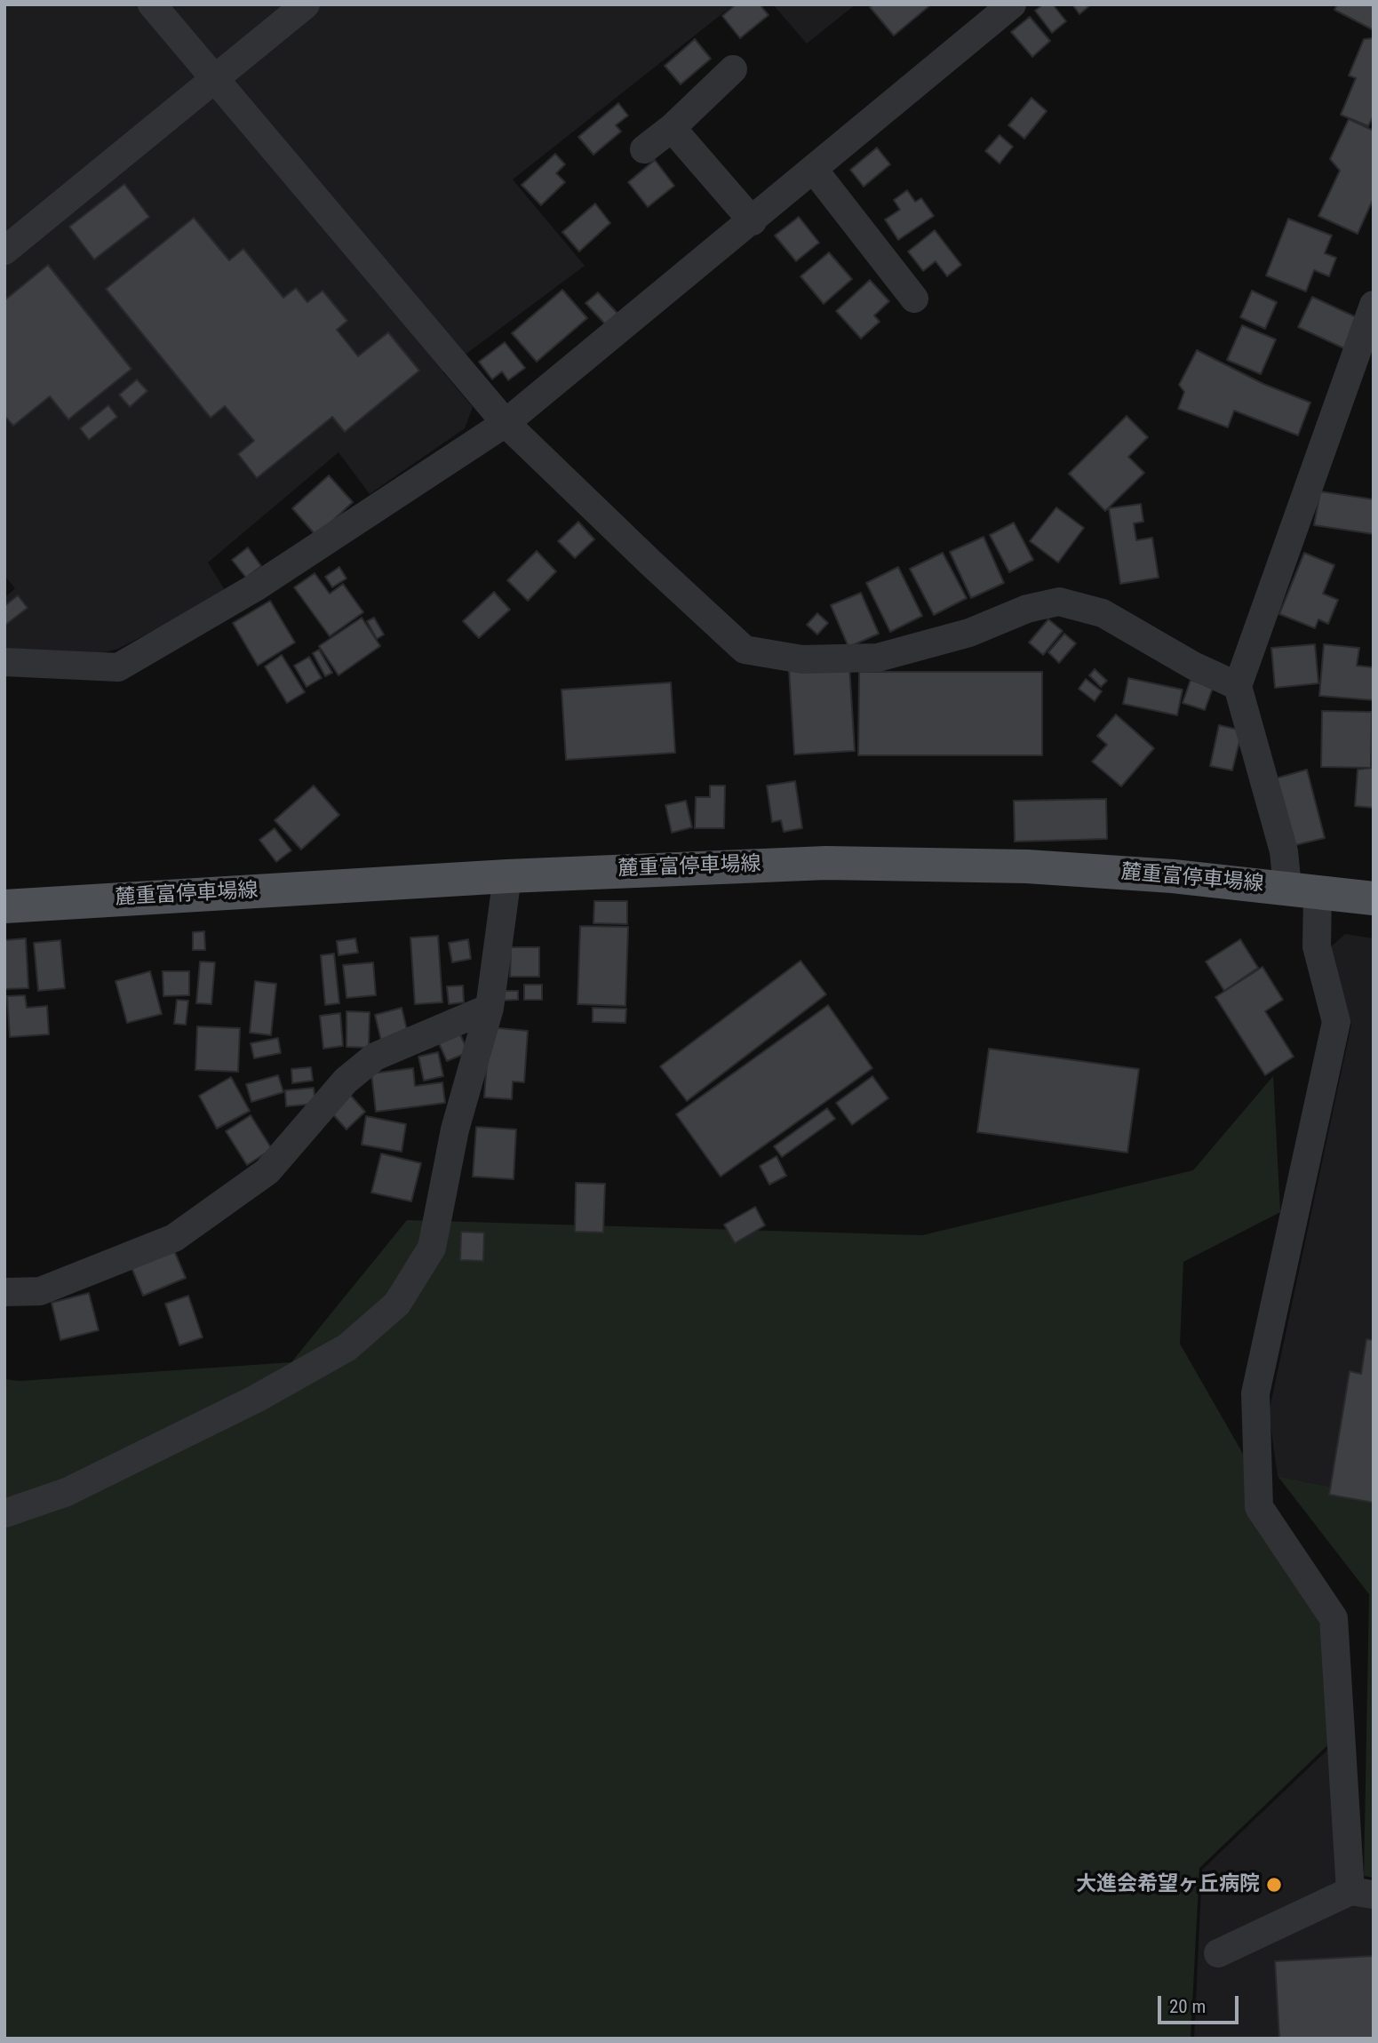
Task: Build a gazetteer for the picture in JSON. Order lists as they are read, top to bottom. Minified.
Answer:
{"streets":{"main road":["麓重富停車場線"]},"places":["大進会希望ヶ丘病院"],"scale_bar":"20 m"}
